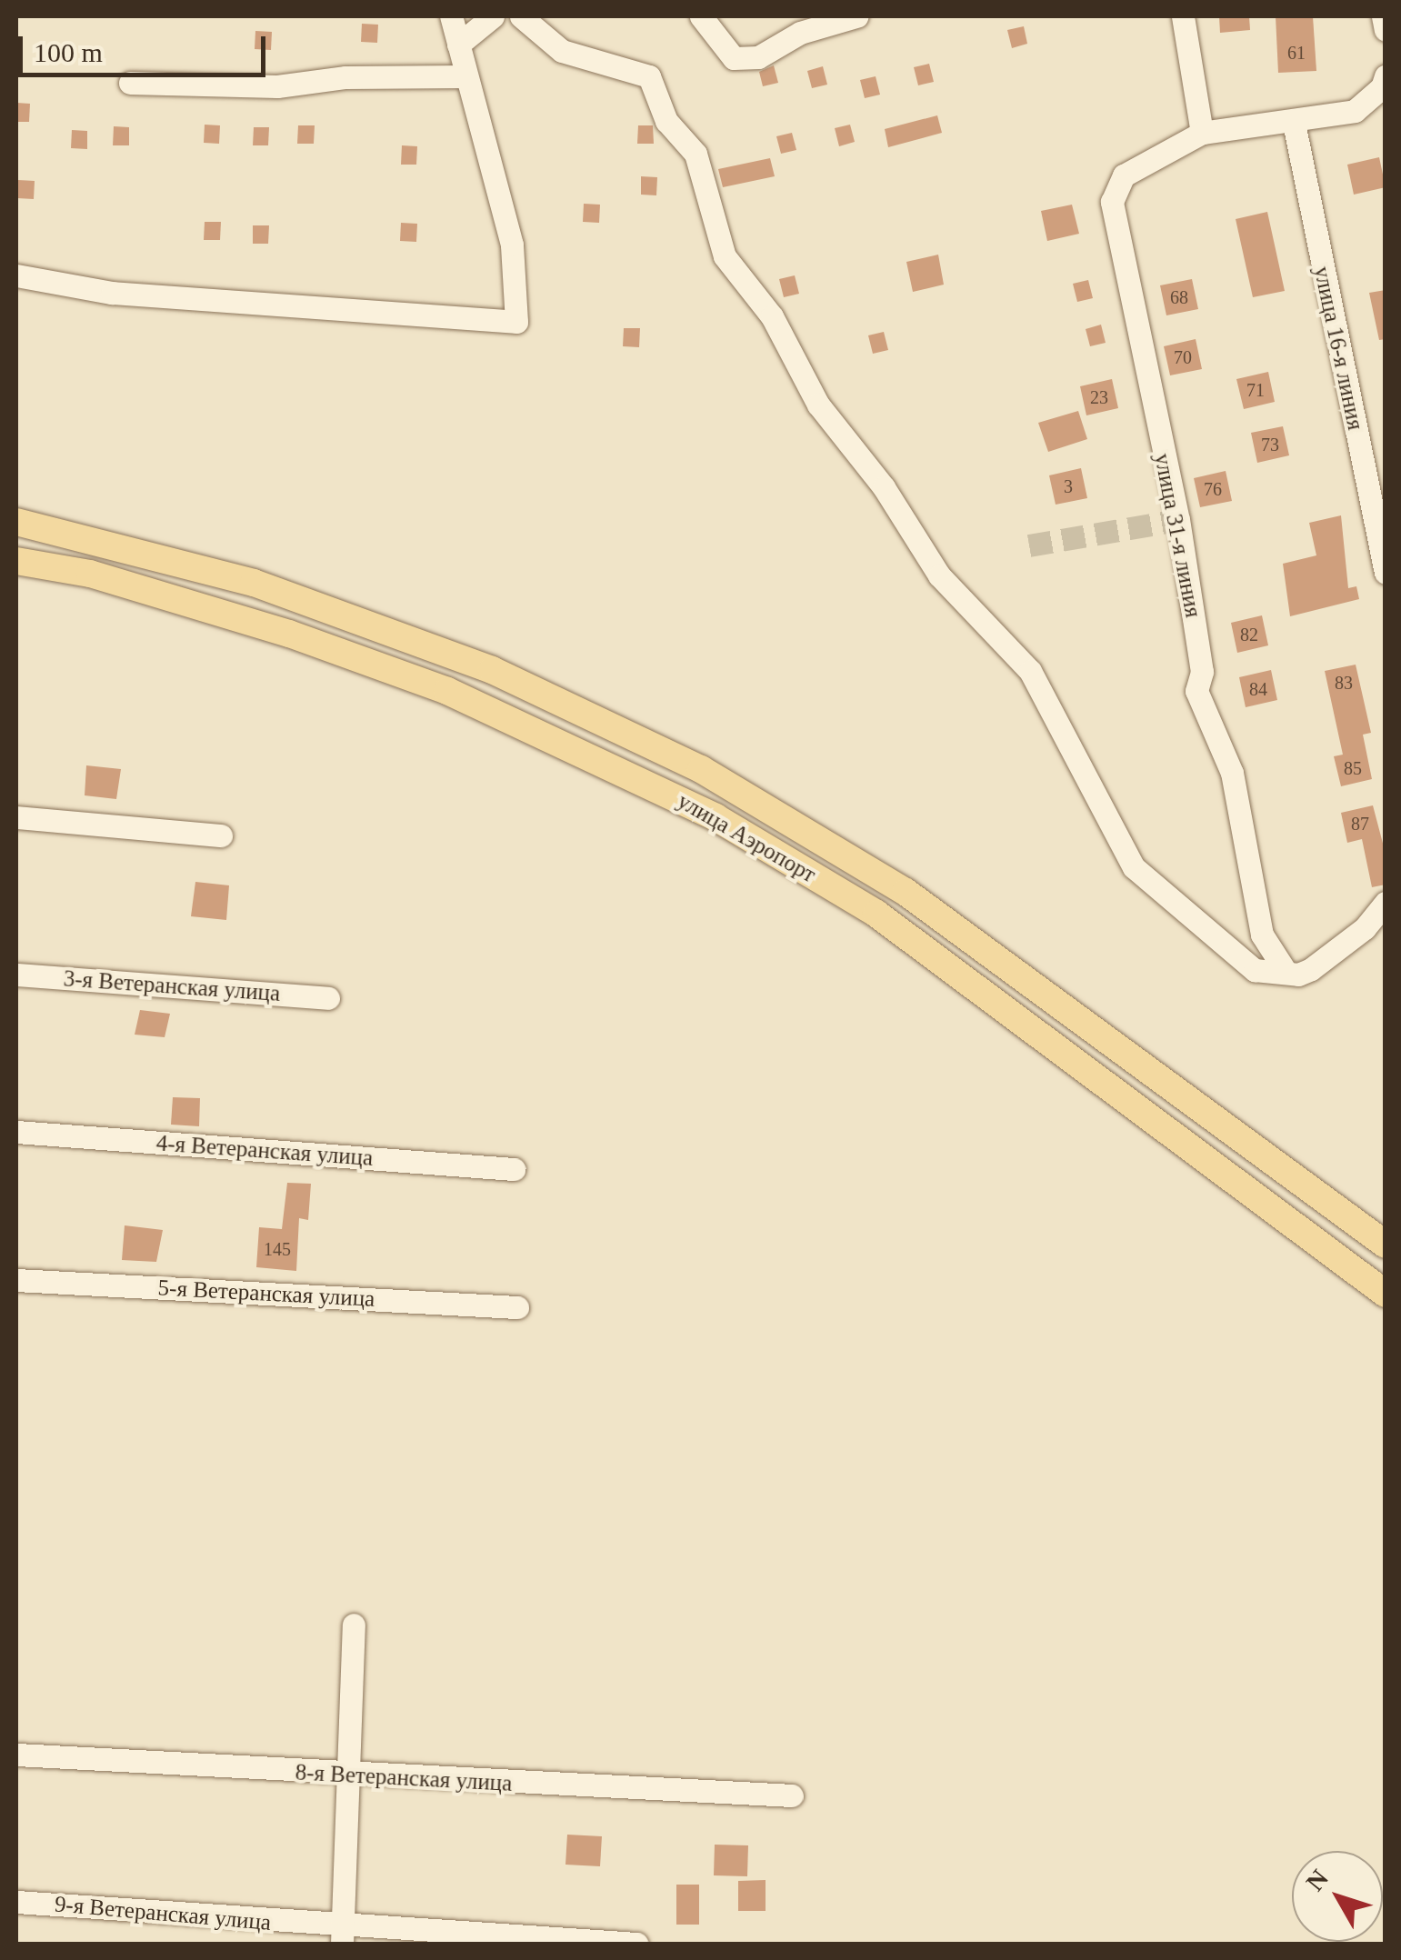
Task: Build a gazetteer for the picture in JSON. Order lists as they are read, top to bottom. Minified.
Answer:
{"streets":{"main road":["улица Аэропорт"],"street":["улица 16-я линия","улица 31-я линия","3-я Ветеранская улица","4-я Ветеранская улица","5-я Ветеранская улица","8-я Ветеранская улица","9-я Ветеранская улица"]},"house_numbers":["61","68","70","71","23","73","3","76","82","83","84","85","87","145"],"scale_bar":"100 m","north":"top left"}
